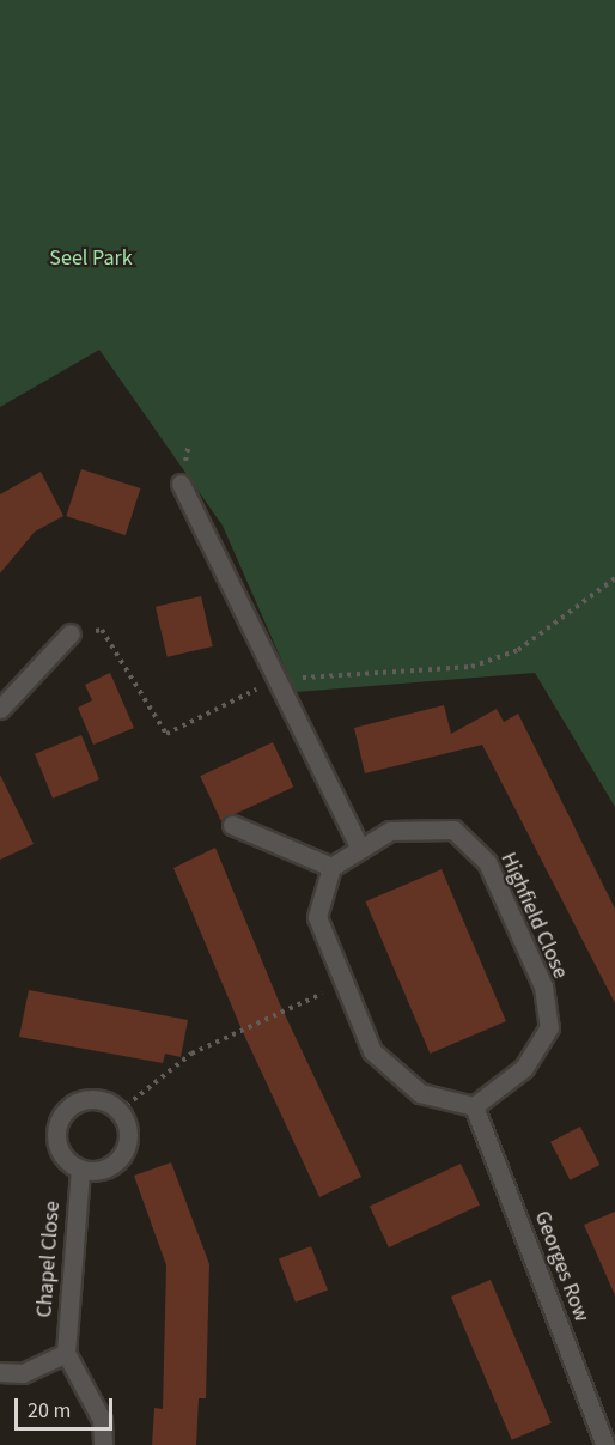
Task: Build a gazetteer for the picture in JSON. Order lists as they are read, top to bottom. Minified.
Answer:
{"streets":{"street":["Highfield Close","Chapel Close","Georges Row"]},"crossings":[["Highfield Close","Georges Row"]],"parks":["Seel Park"],"scale_bar":"20 m"}
